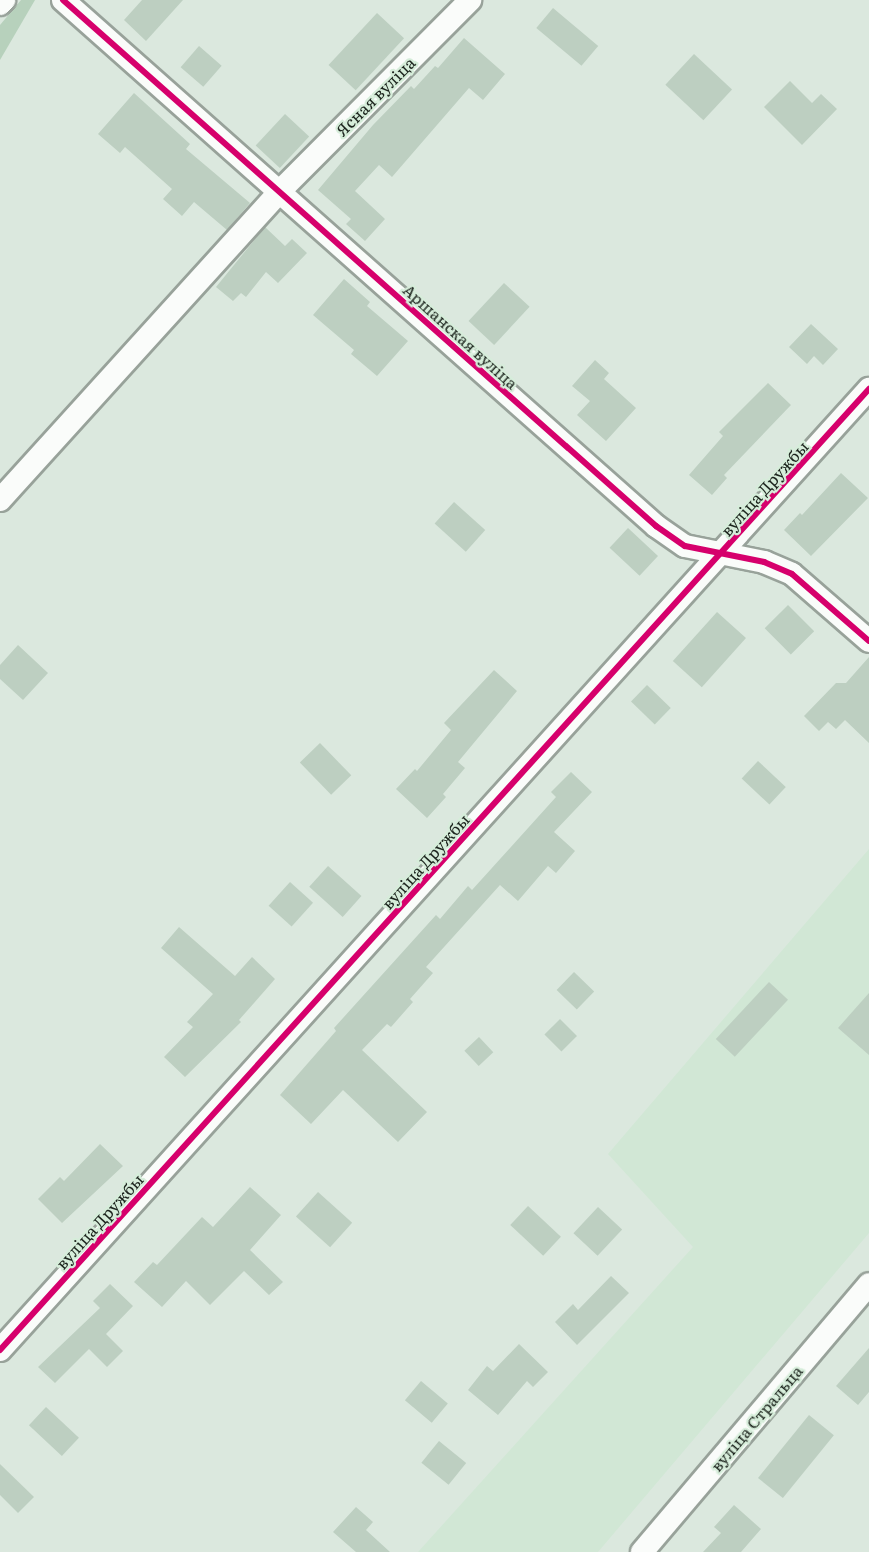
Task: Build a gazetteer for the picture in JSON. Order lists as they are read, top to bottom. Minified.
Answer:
{"streets":{"street":["Ясная вуліца","Аршанская вуліца","вуліца Дружбы","вуліца Стральца"]},"crossings":[["Ясная вуліца","Аршанская вуліца"],["Аршанская вуліца","вуліца Дружбы"]]}
